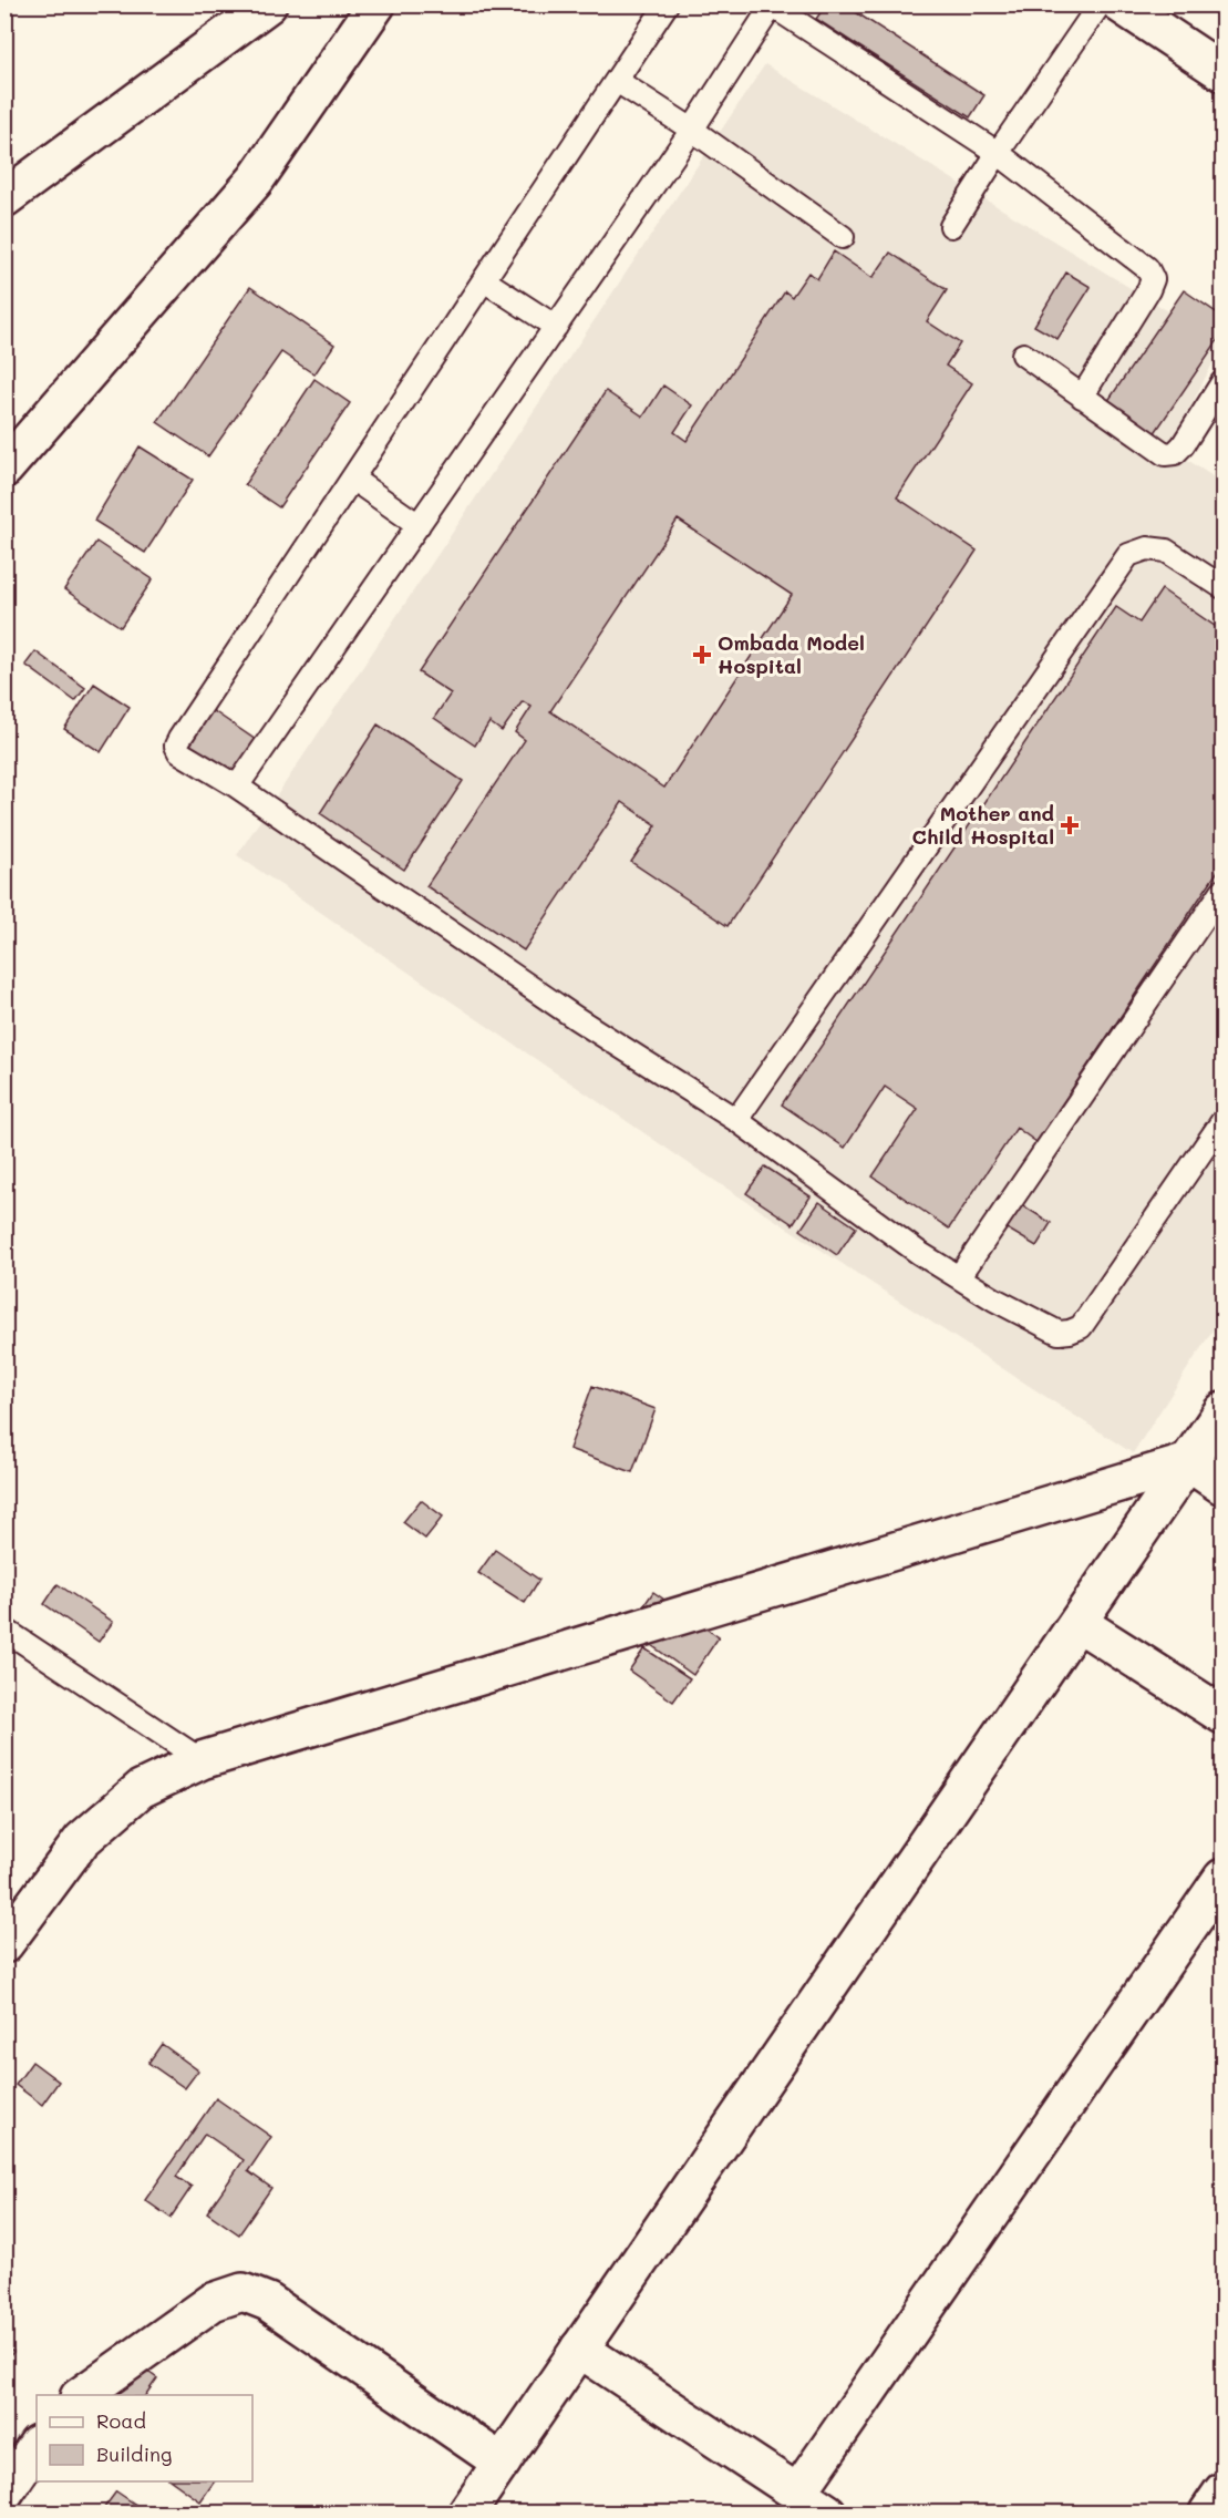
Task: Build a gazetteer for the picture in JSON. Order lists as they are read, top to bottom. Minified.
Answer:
{"places":{"health":["Ombada Model Hospital","Mother and Child Hospital"]},"legend":["Road","Building"]}
